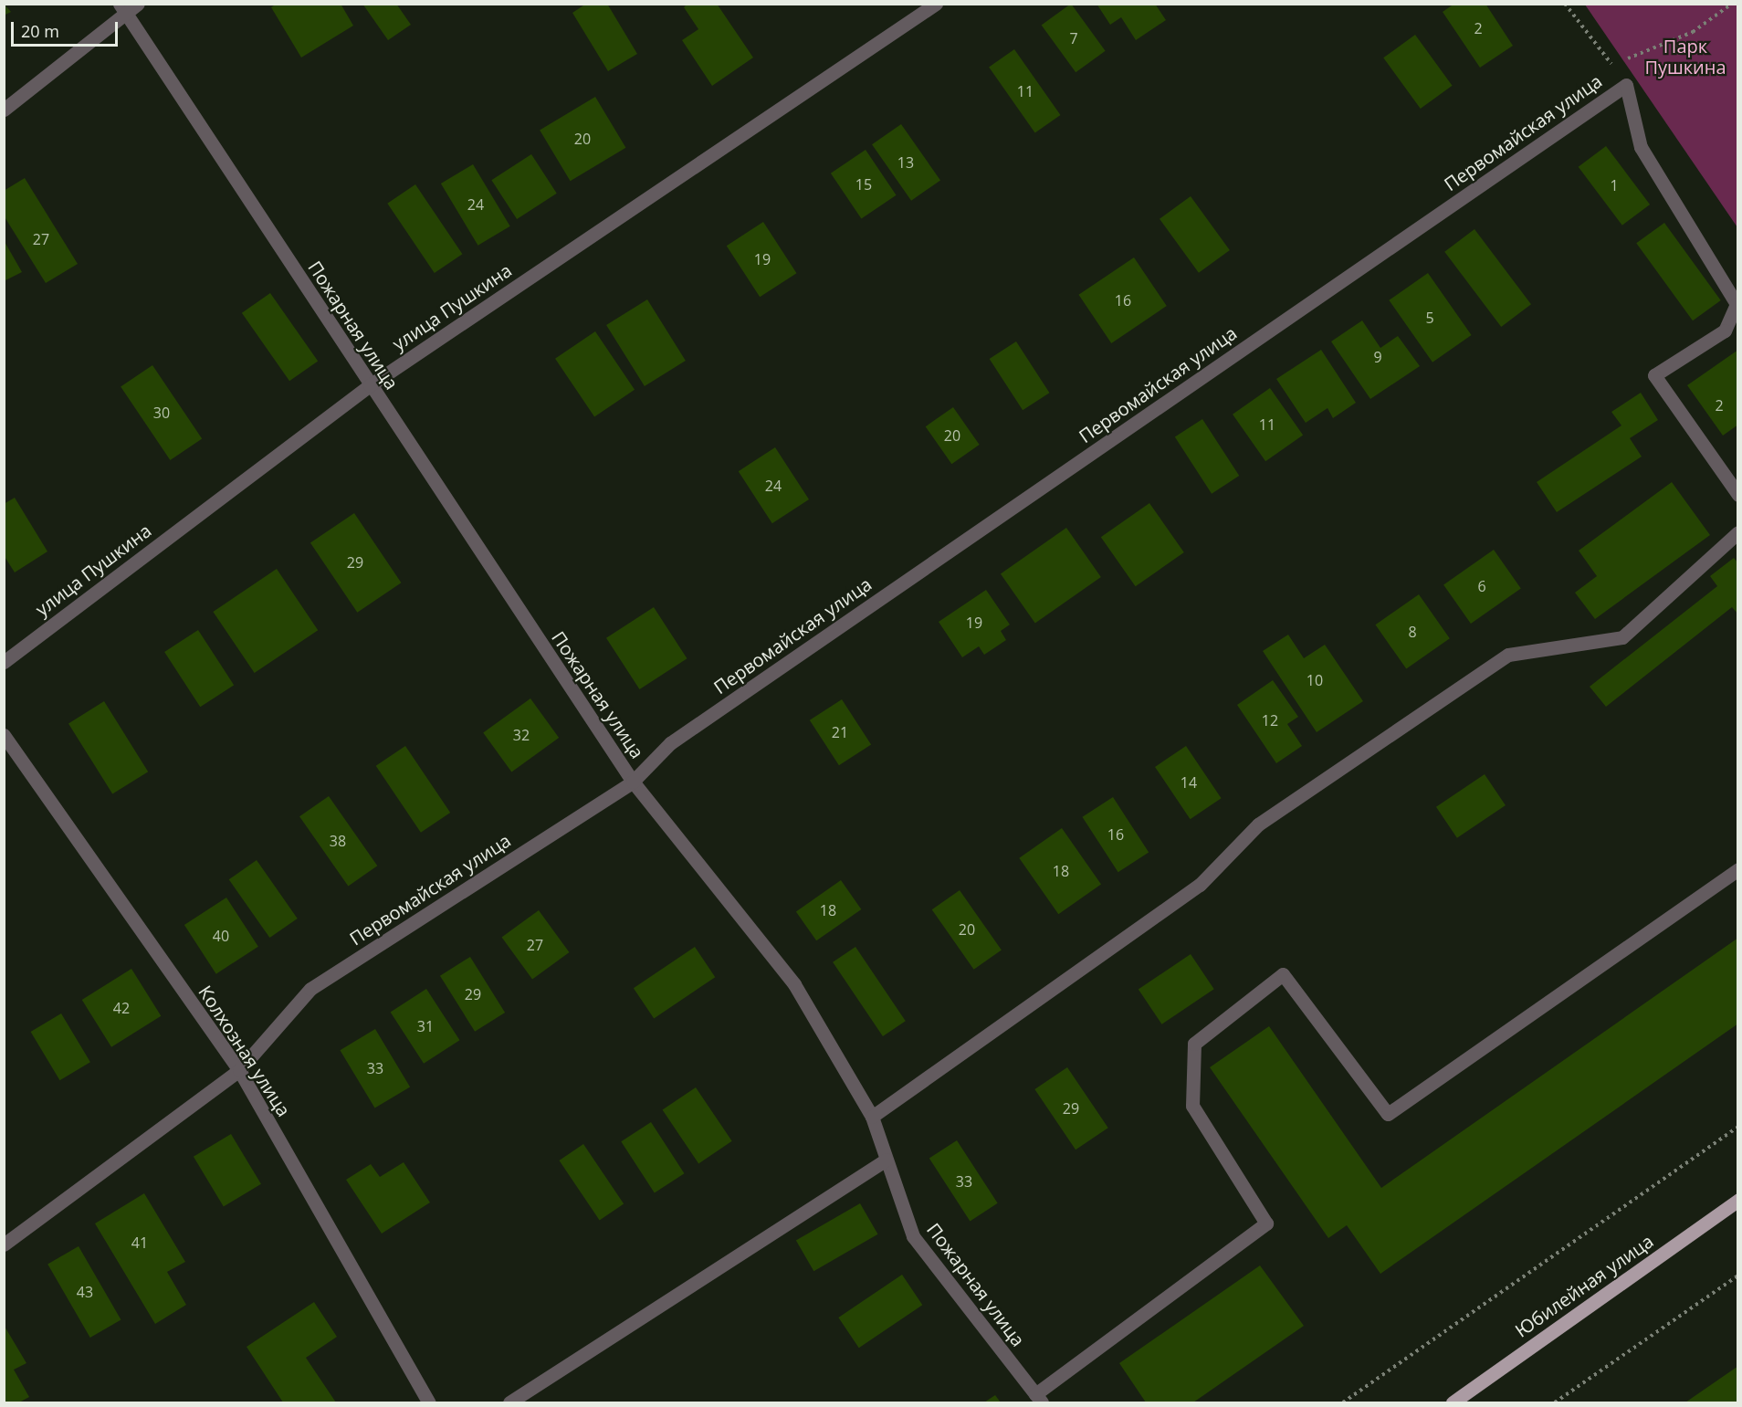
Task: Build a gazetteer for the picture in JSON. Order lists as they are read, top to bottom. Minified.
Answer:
{"streets":{"main road":["Юбилейная улица"],"street":["Первомайская улица","улица Пушкина","Пожарная улица","Колхозная улица"]},"crossings":[["Первомайская улица","Пожарная улица"],["Первомайская улица","Колхозная улица"],["улица Пушкина","Пожарная улица"]],"parks":["Парк Пушкина"],"house_numbers":["2","7","11","20","13","15","1","24","27","19","16","5","9","2","30","11","20","24","29","6","19","8","10","12","21","32","14","16","38","18","18","20","40","27","29","42","31","33","29","33","41","43"],"scale_bar":"20 m"}
